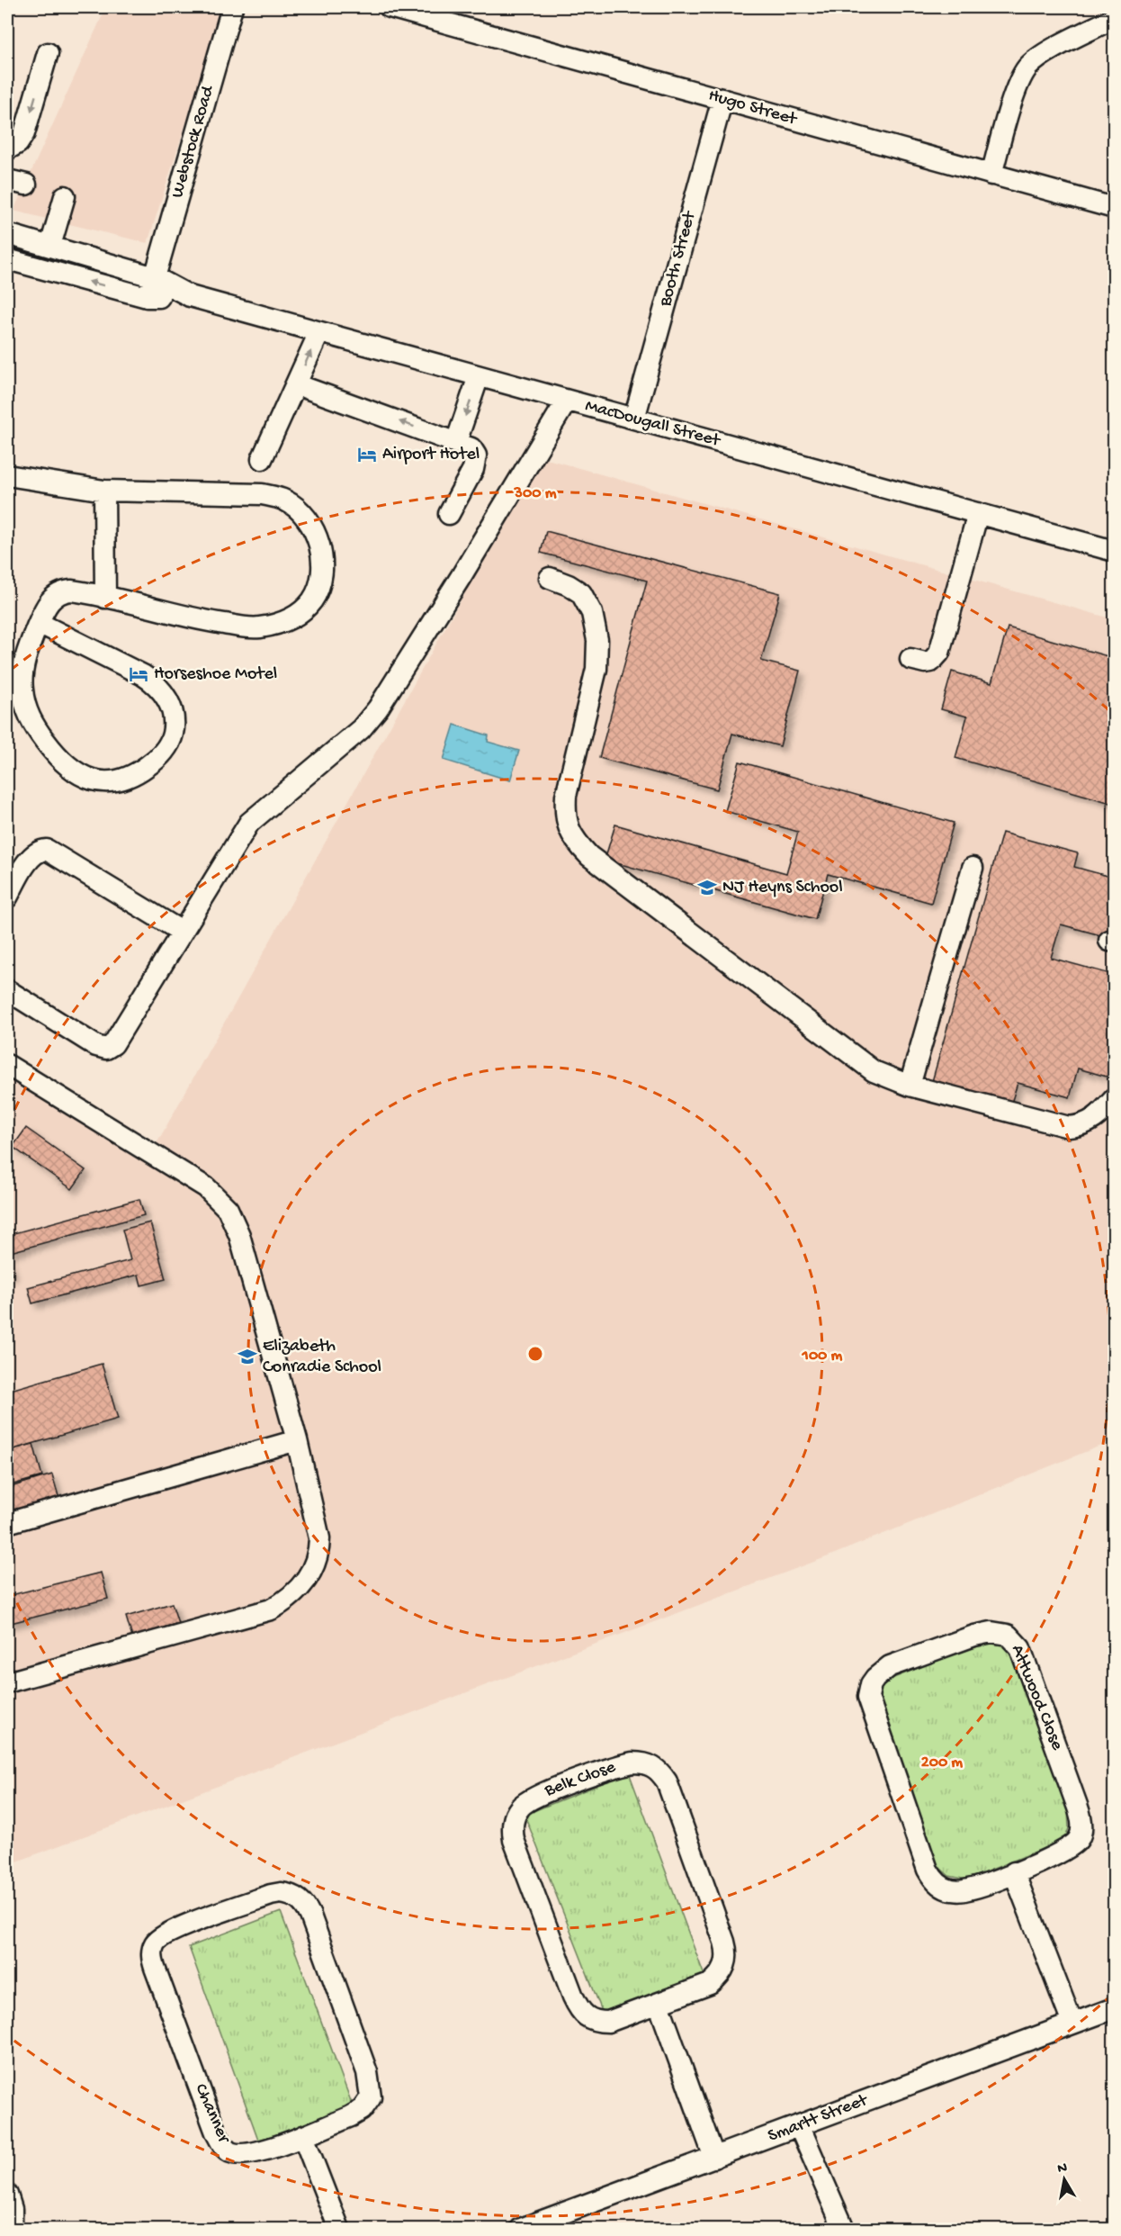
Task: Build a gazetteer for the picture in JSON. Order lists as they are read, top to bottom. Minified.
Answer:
{"streets":{"street":["Hugo Street","Webstock Road","Booth Street","MacDougall Street","Attwood Close","Belk Close","Channer","Smartt Street"]},"crossings":[["Hugo Street","Booth Street"],["Webstock Road","MacDougall Street"],["Booth Street","MacDougall Street"]],"places":{"hotel":["Airport Hotel","Horseshoe Motel"],"school or university":["NJ Heyns School","Elizabeth Conradie School"]},"north":"top","rings":["300 m","100 m","200 m"]}
